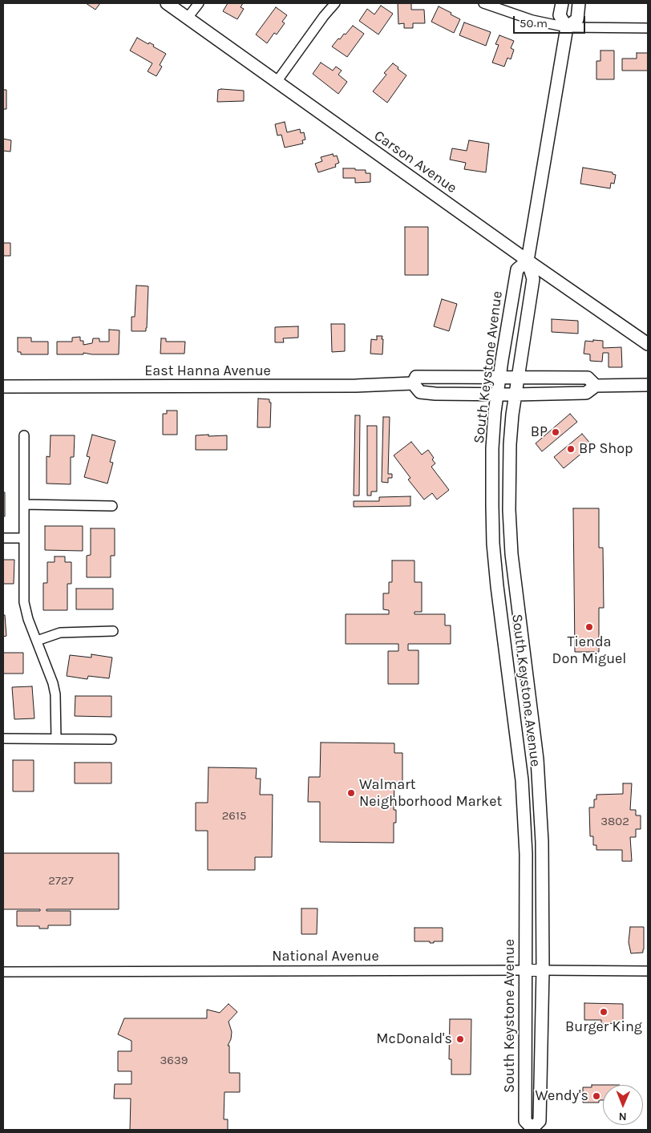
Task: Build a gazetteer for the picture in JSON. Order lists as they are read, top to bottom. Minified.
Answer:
{"streets":{"main road":["Carson Avenue","South Keystone Avenue","East Hanna Avenue"],"street":["National Avenue"]},"crossings":[["Carson Avenue","South Keystone Avenue"],["South Keystone Avenue","East Hanna Avenue"],["South Keystone Avenue","National Avenue"]],"places":["BP","BP Shop","Tienda Don Miguel","Walmart Neighborhood Market","Burger King","McDonald's","Wendy's"],"house_numbers":["2615","3802","2727","3639"],"scale_bar":"50 m","north":"bottom"}
